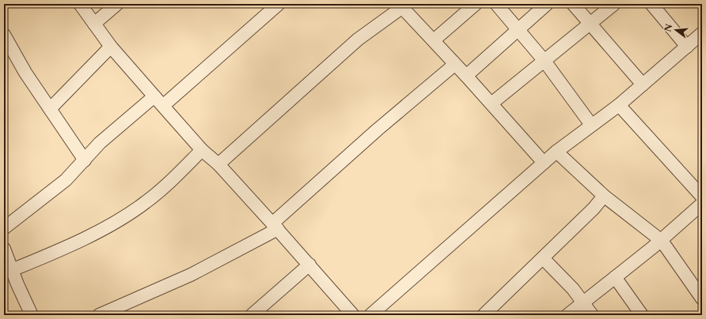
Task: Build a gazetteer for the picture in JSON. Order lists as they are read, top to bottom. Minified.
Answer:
{"north":"left"}
